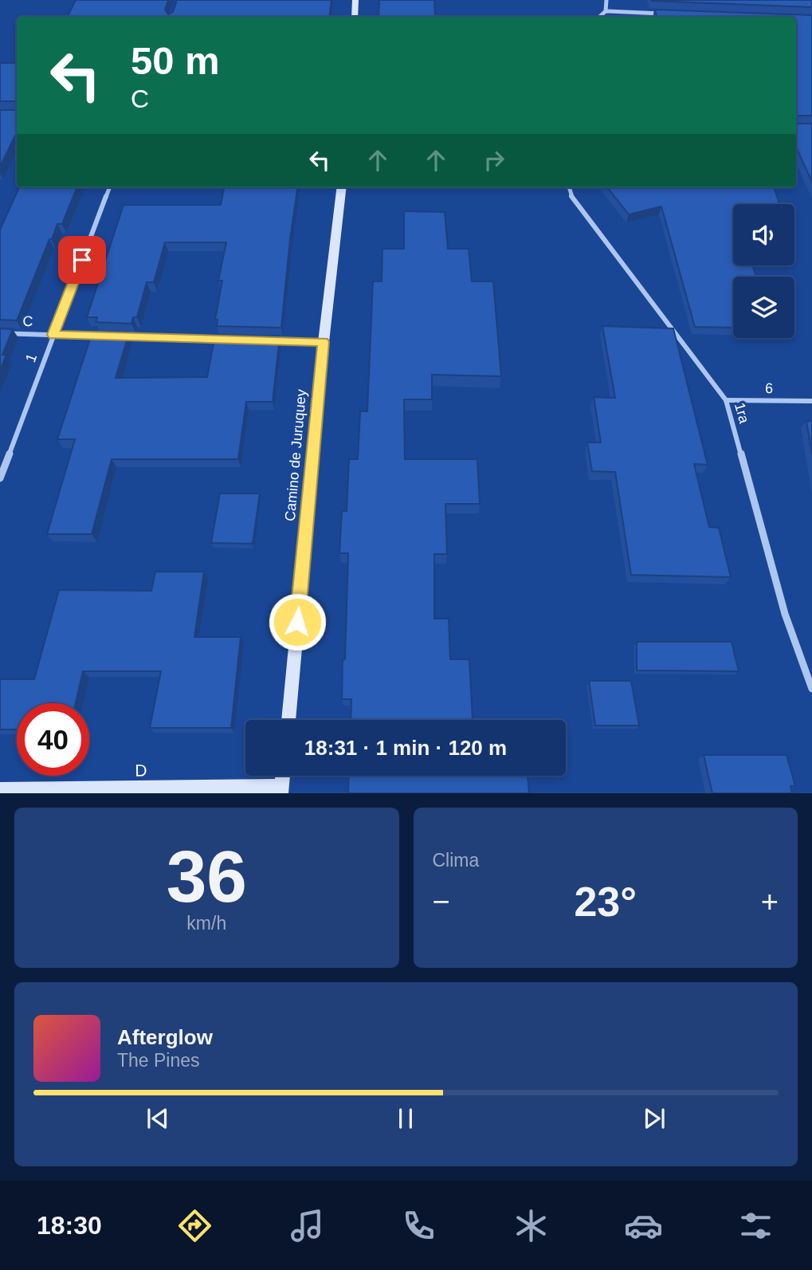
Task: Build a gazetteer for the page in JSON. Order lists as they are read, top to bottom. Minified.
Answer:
{"streets":{"street":["C","1","6","1ra","Camino de Juruquey","D"]},"crossings":[["C","1"],["6","1ra"]],"page":{"turn":["50 m","C"],"limit":"40","trip":"18:31 · 1 min · 120 m","tile":[["36","km/h"],"Clima"],"heat":["−","23°","+"],"song":["Afterglow","The Pines"],"tabs":"18:30"}}
